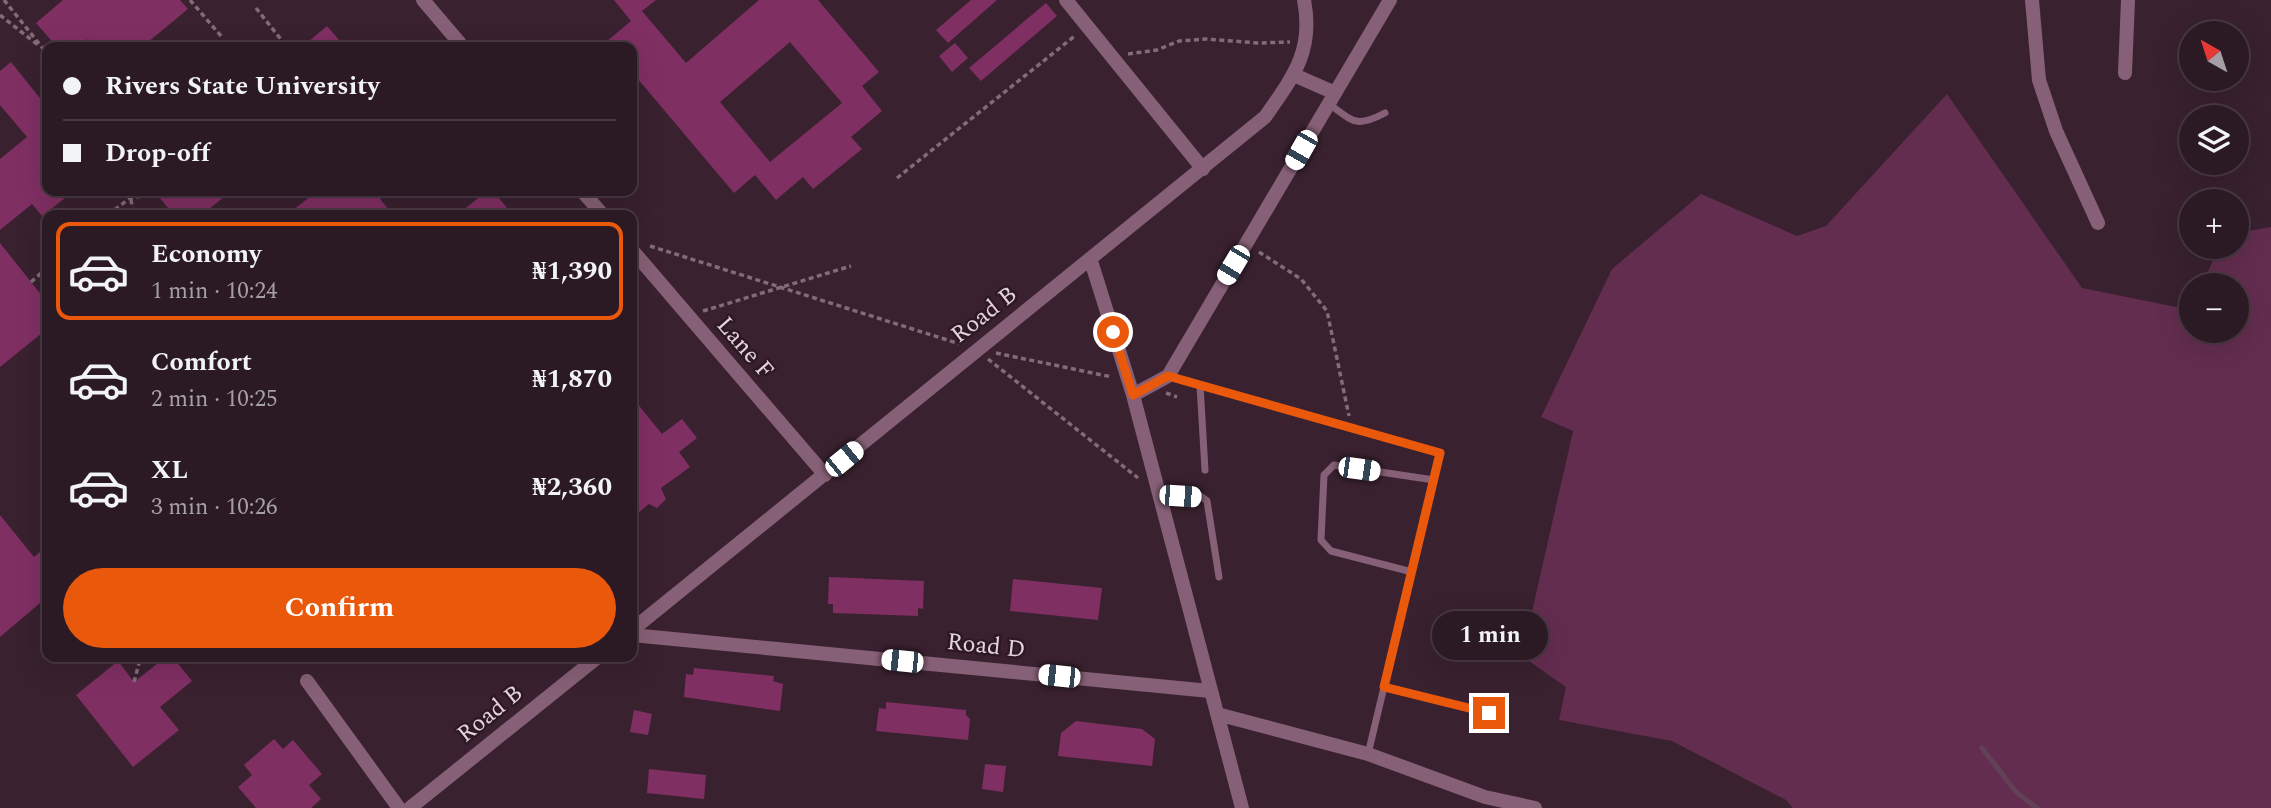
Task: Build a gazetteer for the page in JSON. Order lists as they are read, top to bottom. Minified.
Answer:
{"streets":{"street":["Road B","Lane F","Road D"]},"crossings":[["Road B","Lane F"]],"north":"top left","page":{"map_buttons":["+","−"],"banner":["Rivers State University","Drop-off"],"list":[{"name":"Economy","note":"1 min · 10:24","value":"₦1,390"},{"name":"Comfort","note":"2 min · 10:25","value":"₦1,870"},{"name":"XL","note":"3 min · 10:26","value":"₦2,360"}],"buttons":"Confirm","bubble":"1 min"}}
